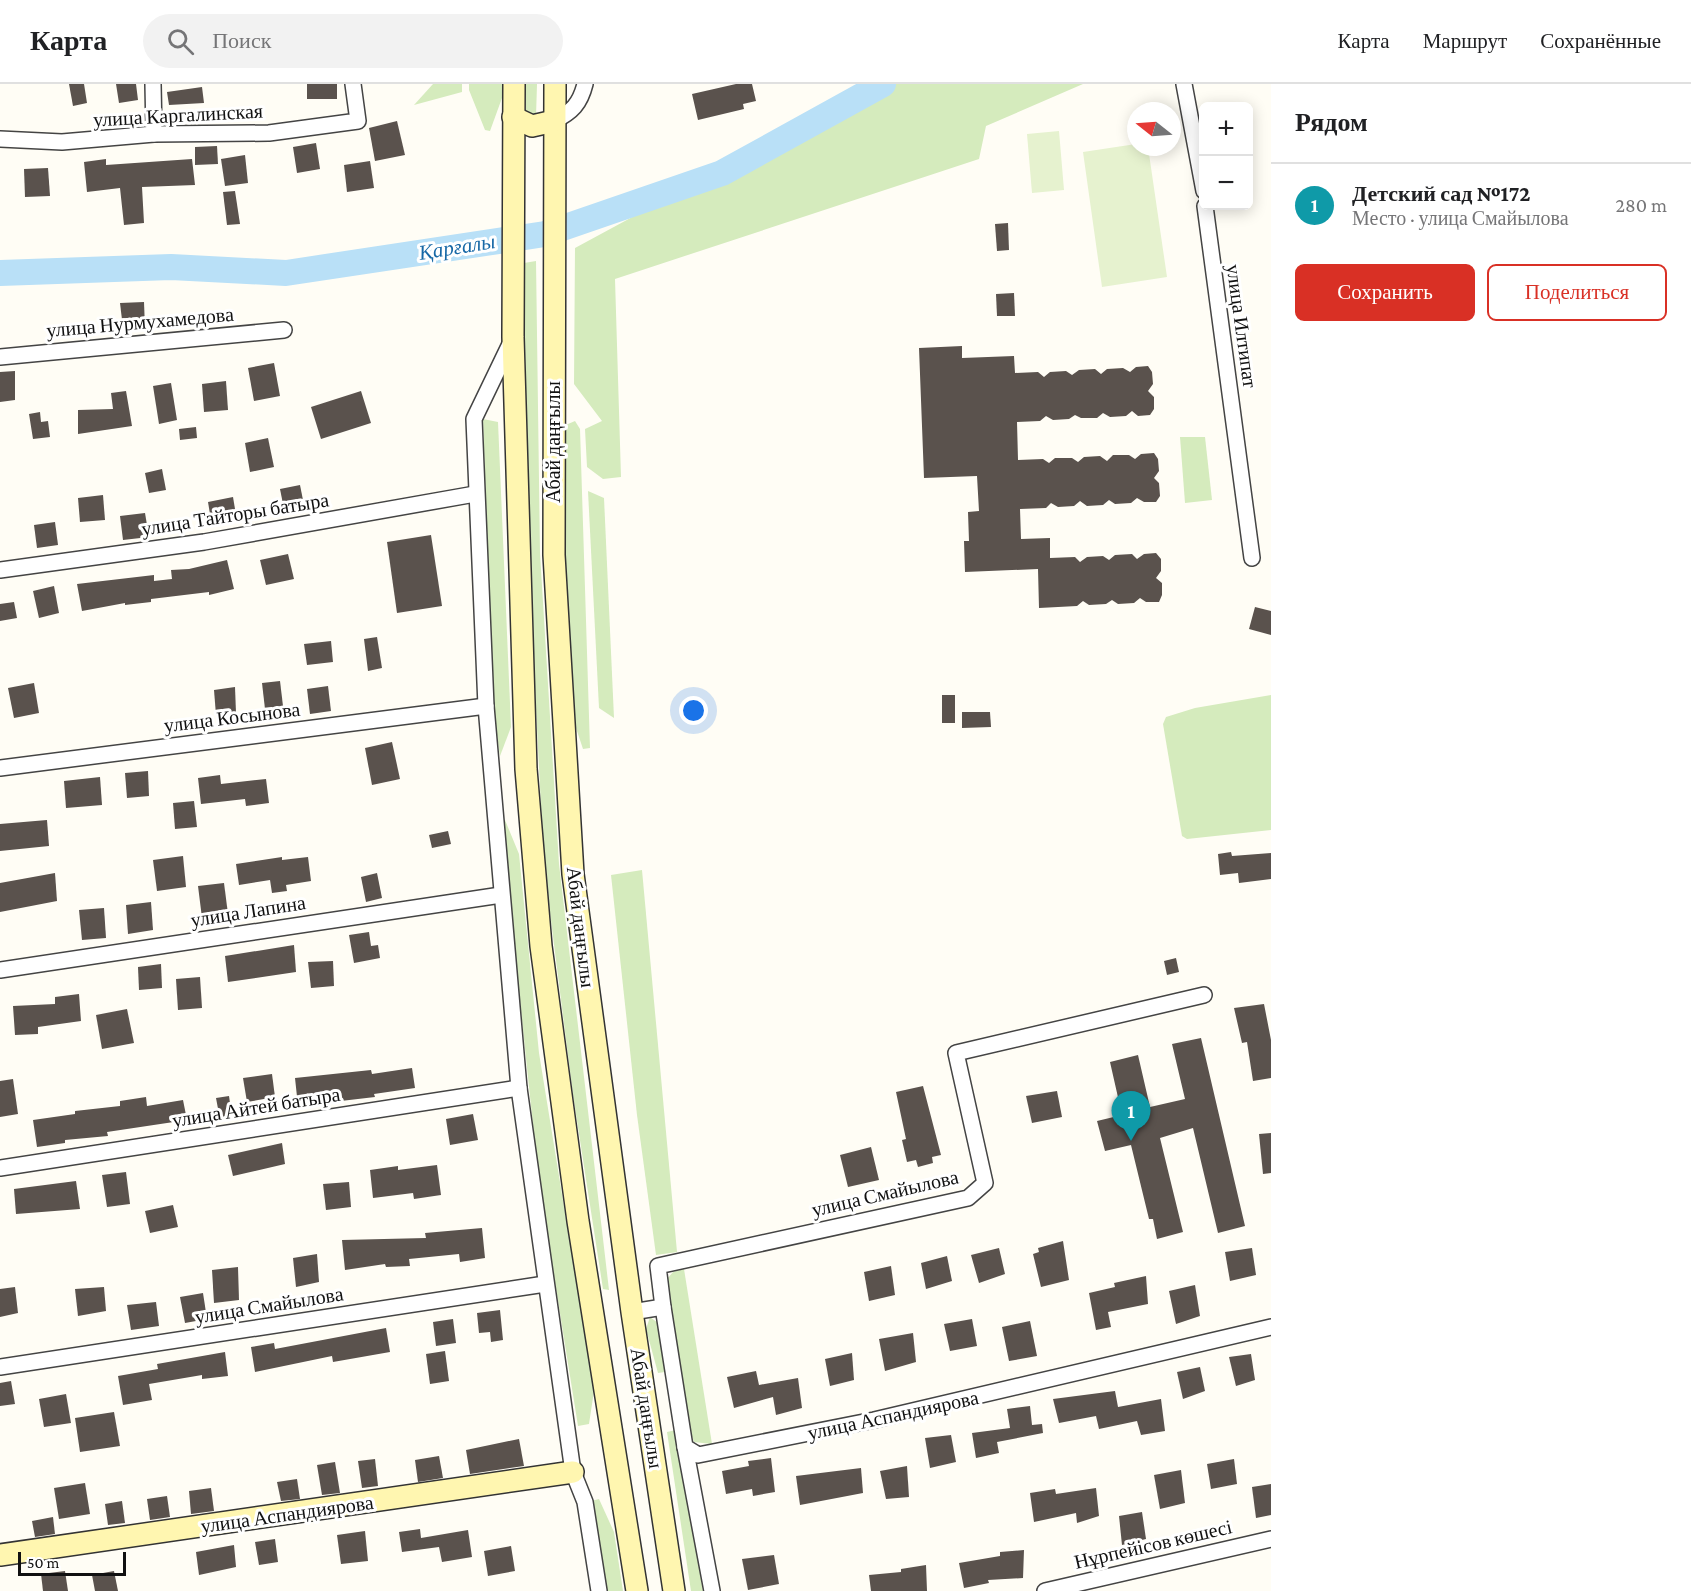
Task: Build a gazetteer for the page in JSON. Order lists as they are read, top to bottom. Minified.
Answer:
{"streets":{"main road":["Абай даңғылы","улица Аспандиярова"],"street":["улица Каргалинская","улица Нурмухамедова","улица Илтипат","улица Тайторы батыра","улица Косынова","улица Лапина","улица Айтей батыра","улица Смайылова","Нұрпейісов көшесі"]},"water":["Қарғалы"],"scale_bar":"50 m","north":"left","page":{"header":"Карта","search":"Поиск","nav":["Карта","Маршрут","Сохранённые"],"heading":"Рядом","map_buttons":["+","−"],"list":[{"mark":"1","name":"Детский сад №172","note":"Место · улица Смайылова","value":"280 m"}],"buttons":["Сохранить","Поделиться"],"pins":"1","scale":"50 m"}}
